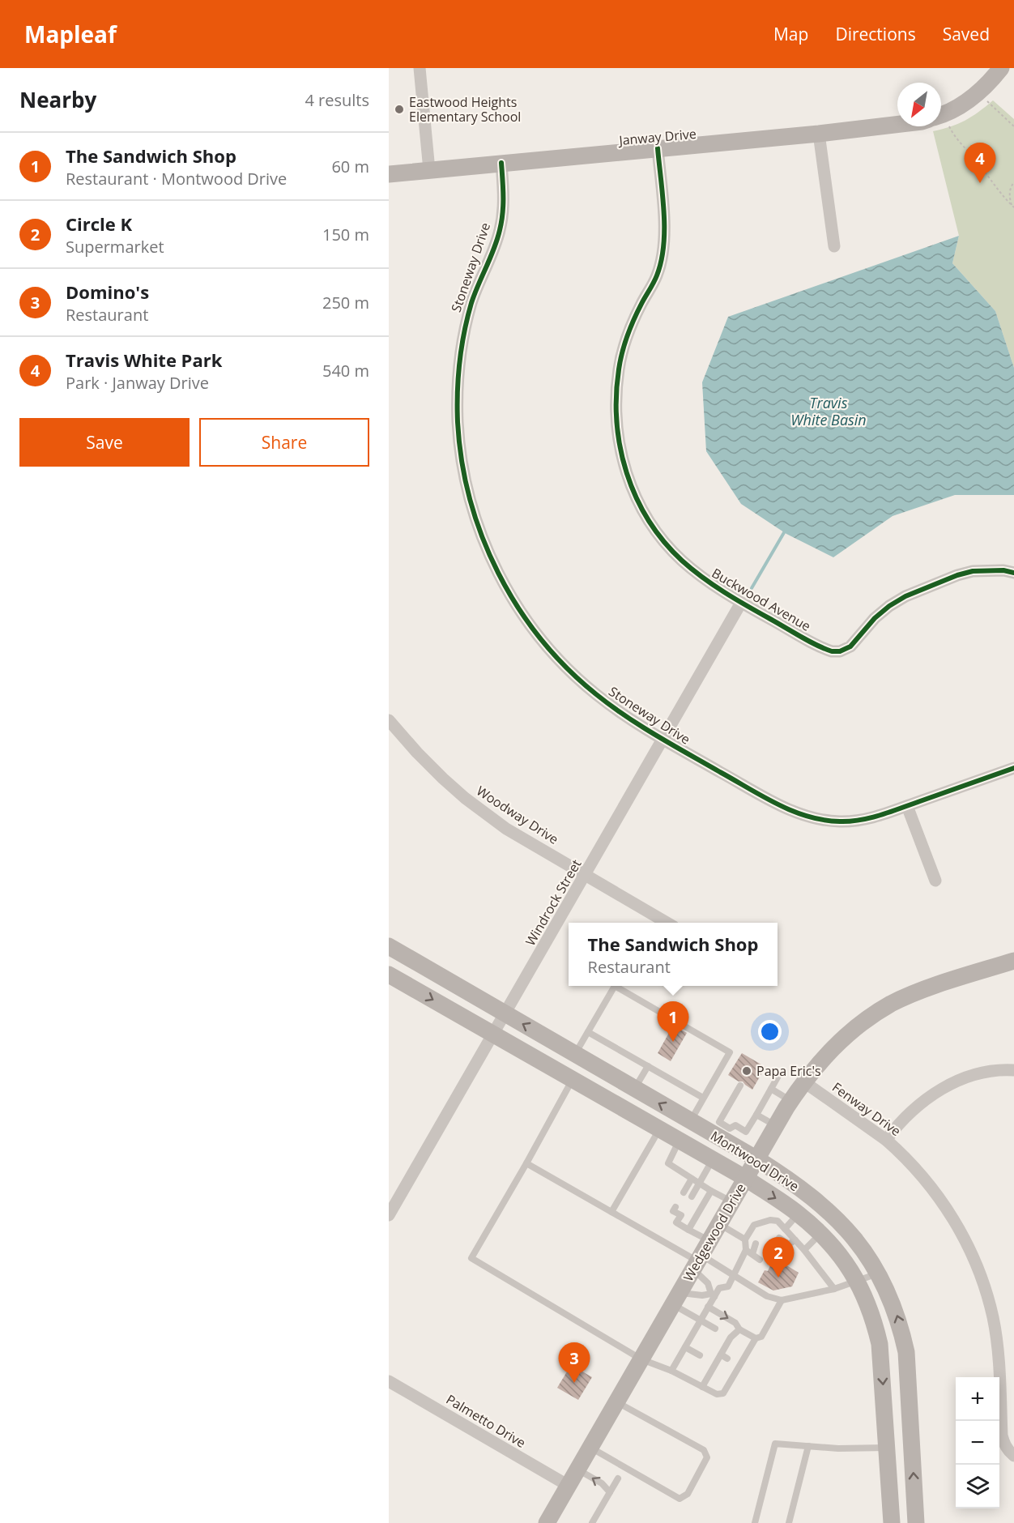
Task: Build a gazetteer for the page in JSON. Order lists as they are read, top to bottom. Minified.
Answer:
{"streets":{"main road":["Janway Drive","Montwood Drive","Wedgewood Drive"],"street":["Stoneway Drive","Buckwood Avenue","Woodway Drive","Windrock Street","Fenway Drive","Palmetto Drive"]},"crossings":[["Janway Drive","Stoneway Drive"],["Janway Drive","Buckwood Avenue"],["Stoneway Drive","Windrock Street"],["Buckwood Avenue","Windrock Street"],["Woodway Drive","Windrock Street"],["Windrock Street","Montwood Drive"],["Fenway Drive","Wedgewood Drive"],["Montwood Drive","Wedgewood Drive"],["Wedgewood Drive","Palmetto Drive"]],"water":["Travis White Basin"],"places":["Eastwood Heights Elementary School","Papa Eric's"],"north":"bottom left","page":{"header":"Mapleaf","nav":["Map","Directions","Saved"],"heading":["Nearby","4 results"],"list":[{"mark":"1","name":"The Sandwich Shop","note":"Restaurant · Montwood Drive","value":"60 m"},{"mark":"2","name":"Circle K","note":"Supermarket","value":"150 m"},{"mark":"3","name":"Domino's","note":"Restaurant","value":"250 m"},{"mark":"4","name":"Travis White Park","note":"Park · Janway Drive","value":"540 m"}],"pins":["4","1","2","3"],"buttons":["Save","Share"],"popup":["The Sandwich Shop","Restaurant"],"map_buttons":["+","−"]}}
